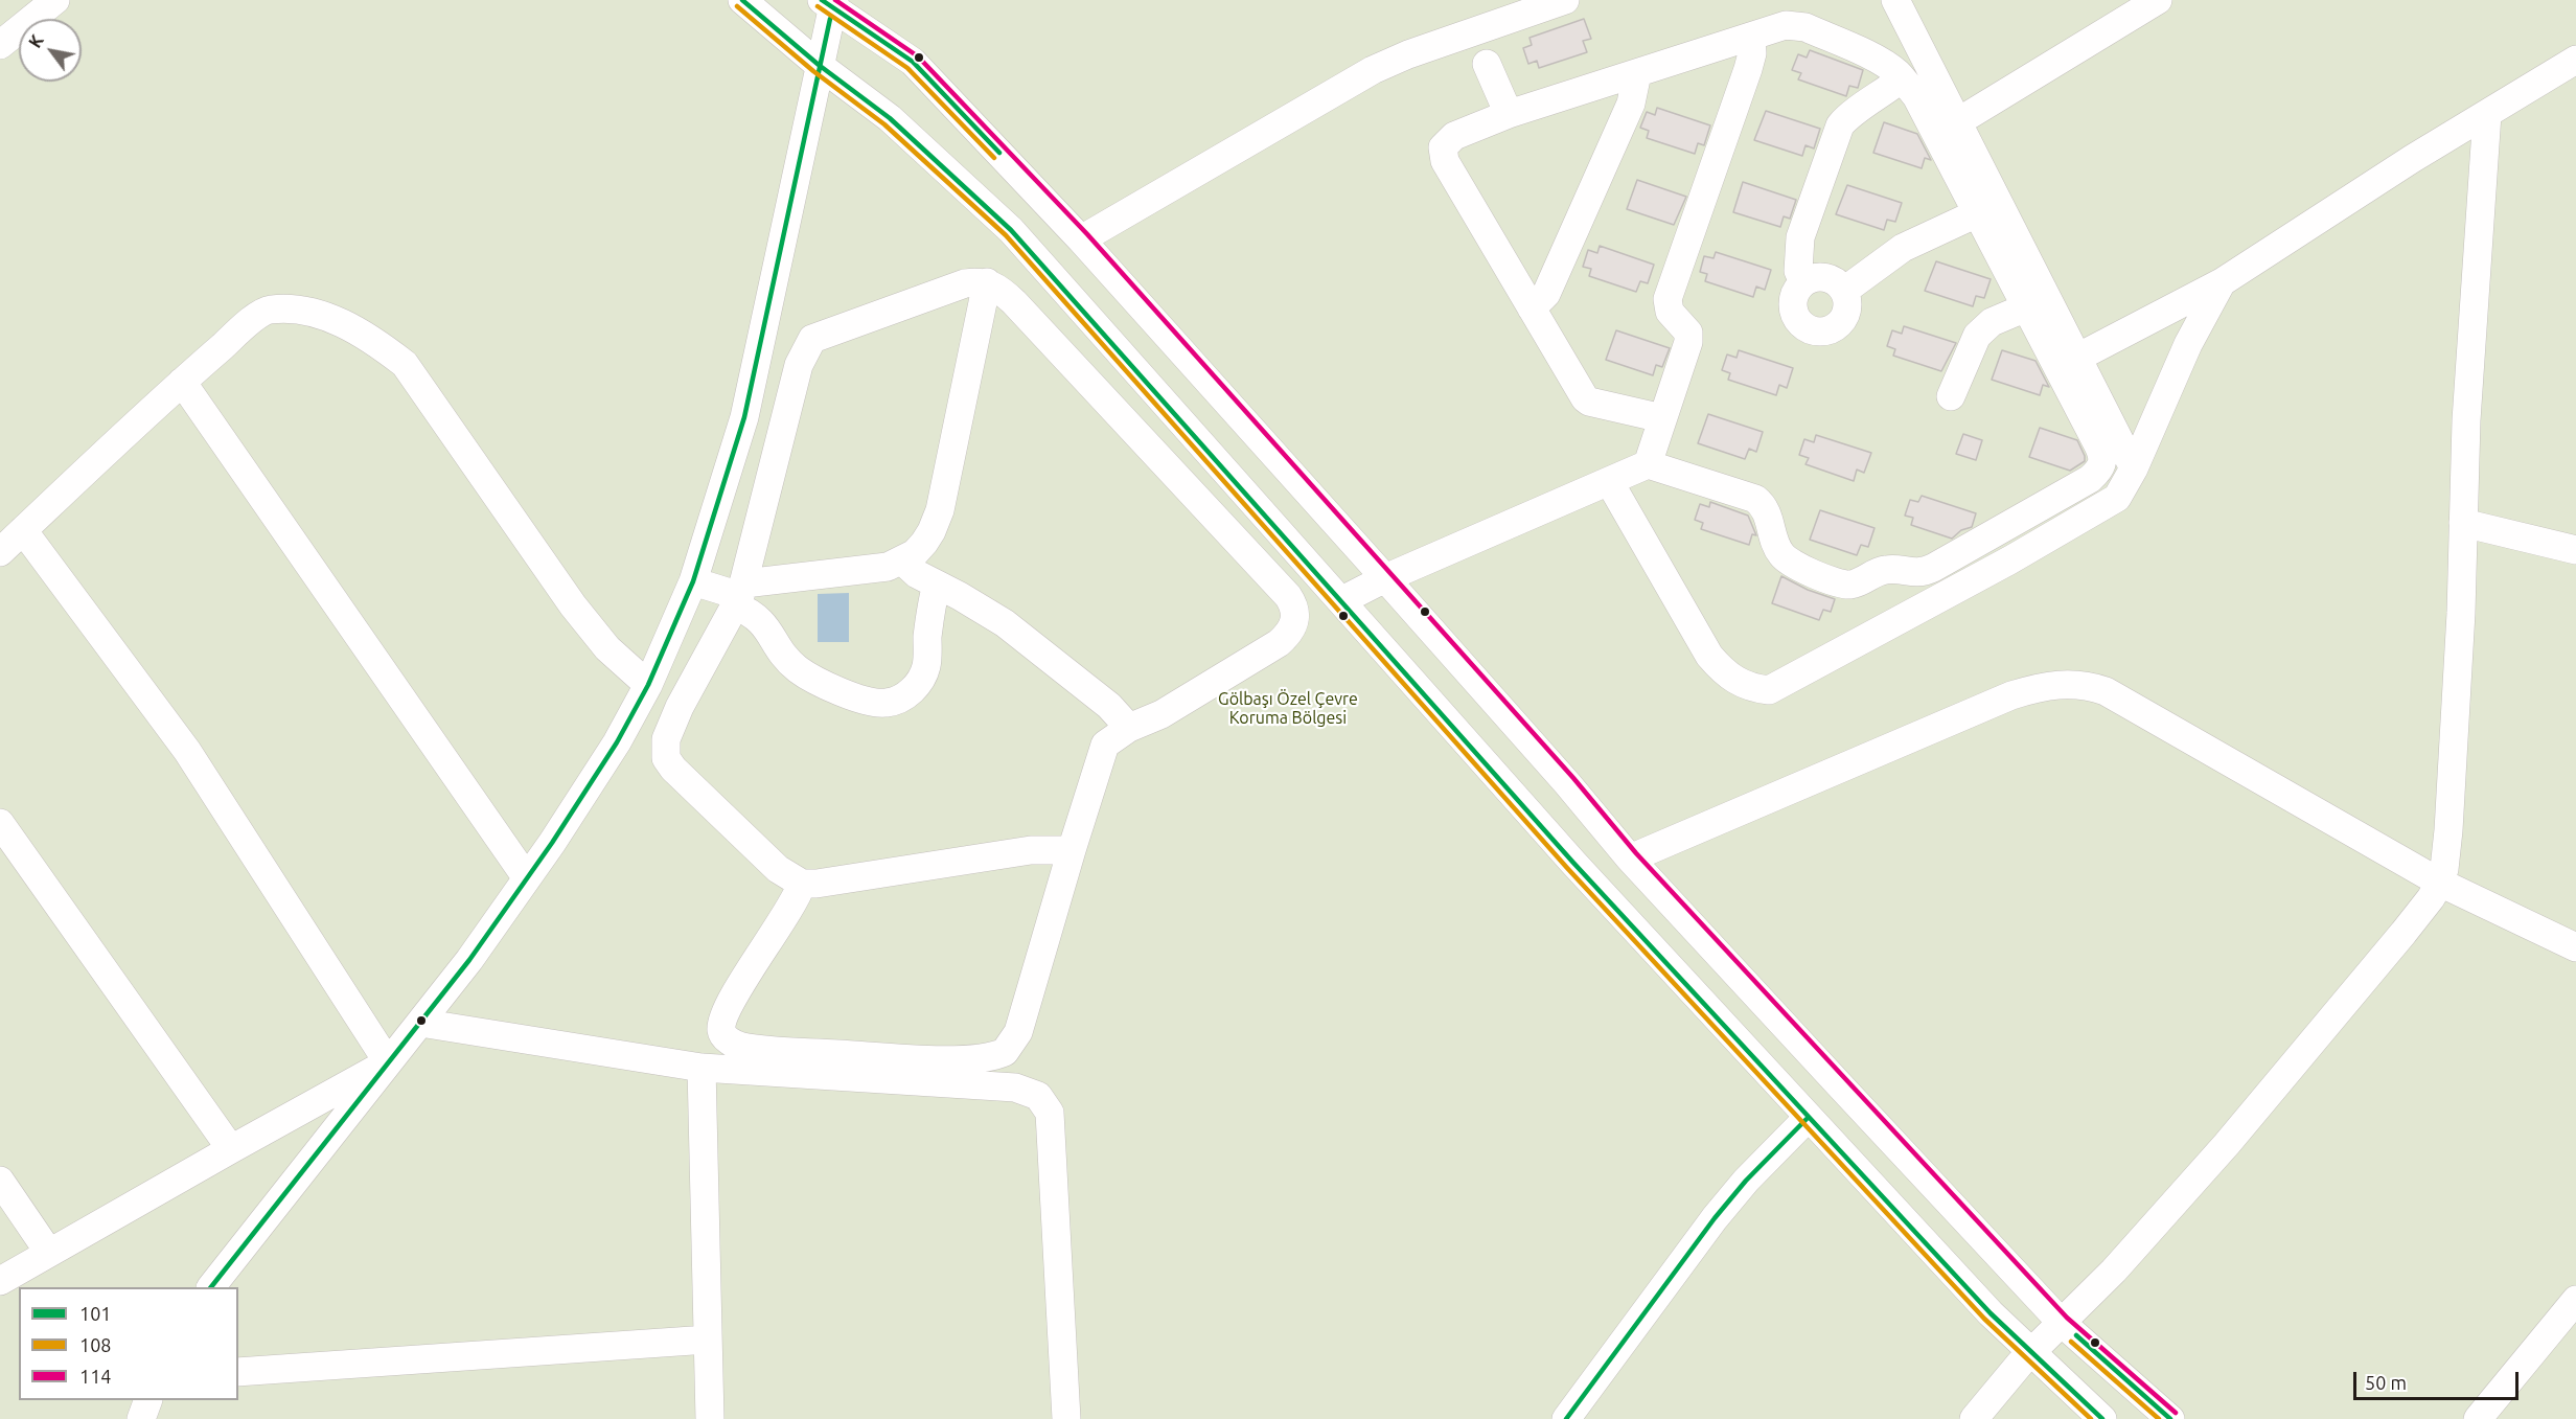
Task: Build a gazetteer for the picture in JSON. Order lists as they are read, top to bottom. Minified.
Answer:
{"parks":["Gölbaşı Özel Çevre Koruma Bölgesi"],"lines":["transit line 101","transit line 114","transit line 108"],"legend":["101","108","114"],"scale_bar":"50 m","north":"top left"}
